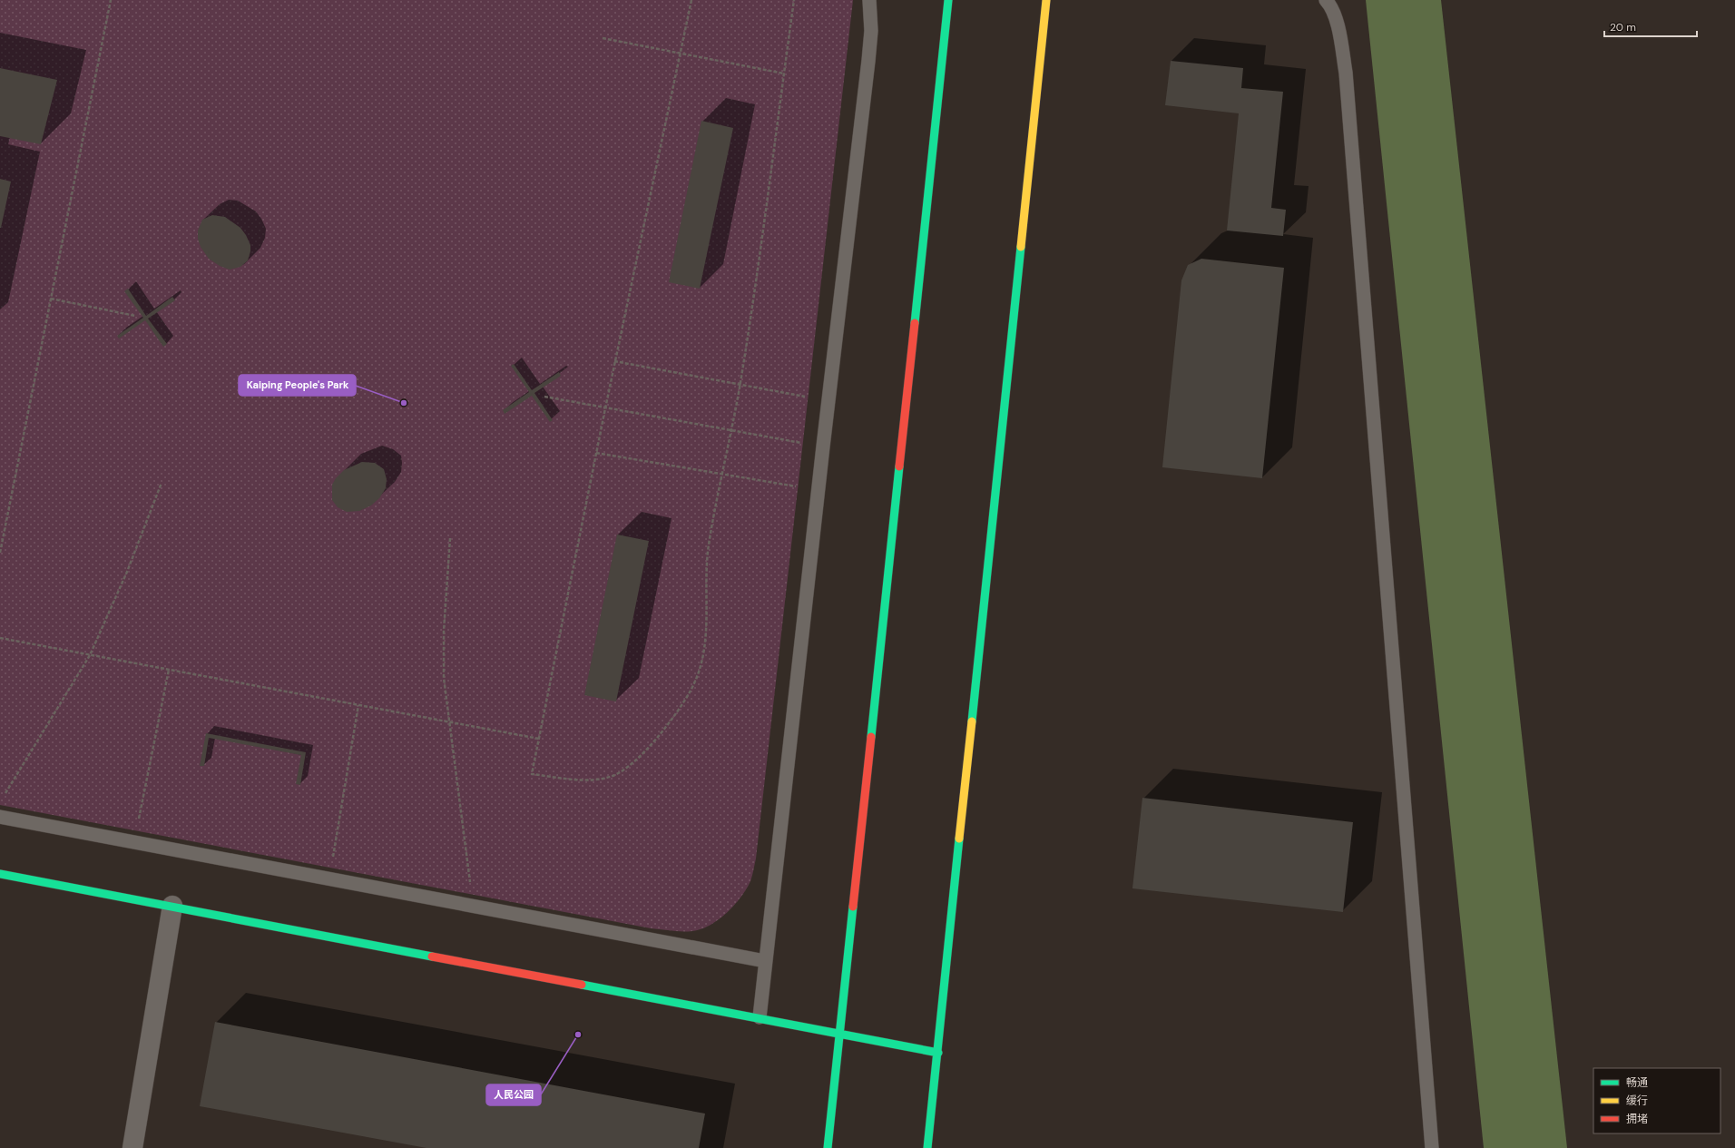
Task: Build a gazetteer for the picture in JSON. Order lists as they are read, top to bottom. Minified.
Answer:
{"places":["Kaiping People's Park","人民公园"],"legend":["畅通","缓行","拥堵"],"scale_bar":"20 m"}
